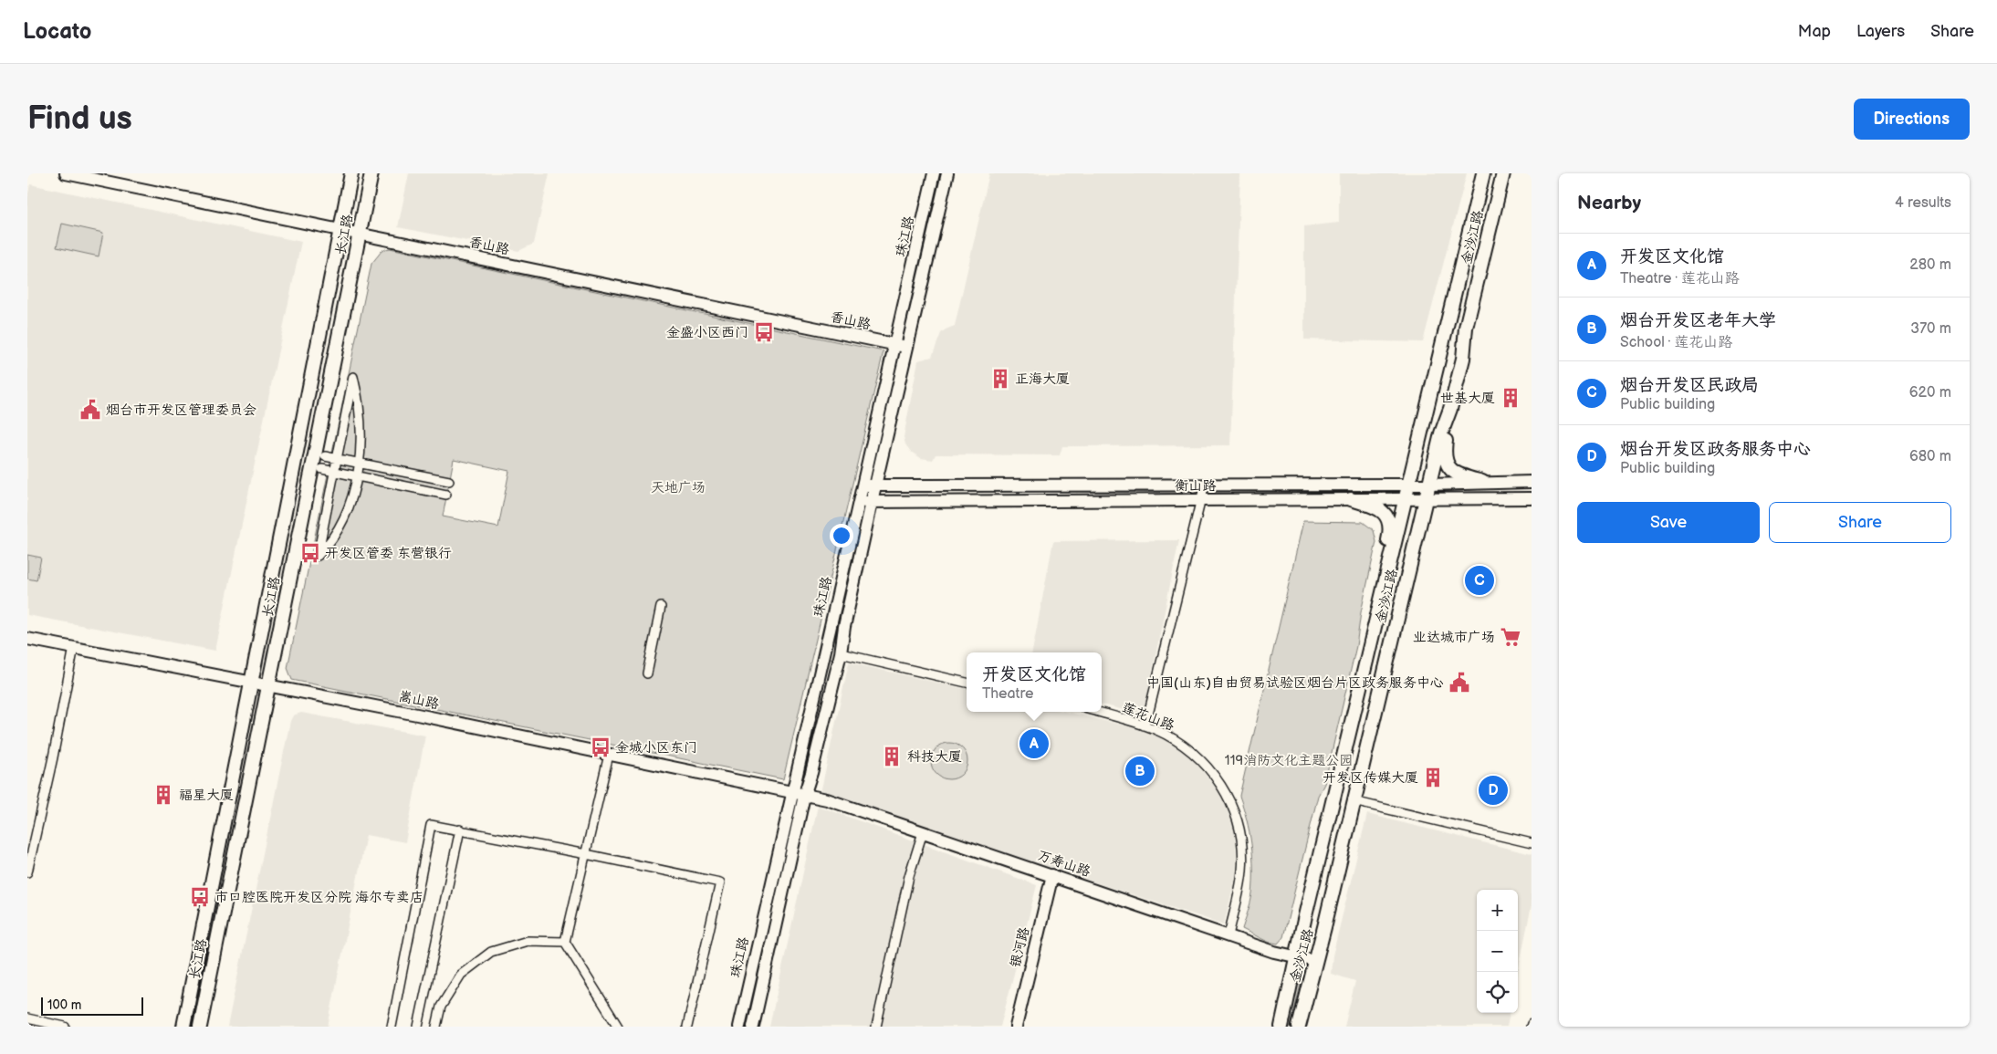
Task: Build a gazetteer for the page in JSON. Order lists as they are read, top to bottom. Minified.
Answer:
{"streets":{"main road":["长江路","珠江路","金沙江路","香山路","衡山路","嵩山路","万寿山路","银河路"],"street":["莲花山路"]},"crossings":[["长江路","香山路"],["长江路","嵩山路"],["珠江路","香山路"],["珠江路","衡山路"],["珠江路","嵩山路"],["金沙江路","衡山路"],["金沙江路","万寿山路"],["嵩山路","万寿山路"],["莲花山路","万寿山路"],["万寿山路","银河路"]],"parks":["天地广场","119消防文化主题公园"],"places":{"bus stop":["金盛小区西门","开发区管委 东营银行","金城小区东门","市口腔医院开发区分院 海尔专卖店"],"building":["正海大厦","世基大厦","科技大厦","开发区传媒大厦","福星大厦"],"public building":["烟台市开发区管理委员会","中国(山东)自由贸易试验区烟台片区政务服务中心"],"supermarket":["业达城市广场"]},"scale_bar":"100 m","page":{"header":"Locato","nav":["Map","Layers","Share"],"buttons":["Directions",["Save","Share"]],"title":"Find us","heading":["Nearby","4 results"],"list":[{"mark":"A","name":"开发区文化馆","note":"Theatre · 莲花山路","value":"280 m"},{"mark":"B","name":"烟台开发区老年大学","note":"School · 莲花山路","value":"370 m"},{"mark":"C","name":"烟台开发区民政局","note":"Public building","value":"620 m"},{"mark":"D","name":"烟台开发区政务服务中心","note":"Public building","value":"680 m"}],"pins":["C","A","B","D"],"popup":["开发区文化馆","Theatre"],"map_buttons":["+","−"],"scale":"100 m"}}
